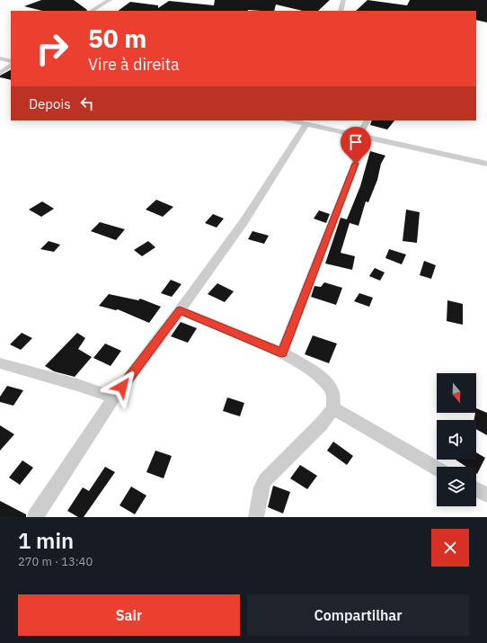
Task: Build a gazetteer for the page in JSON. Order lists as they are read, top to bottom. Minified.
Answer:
{"north":"bottom","page":{"turn":["50 m","Vire à direita"],"then":"Depois","heading":["1 min","270 m · 13:40"],"buttons":["Sair","Compartilhar"]}}
